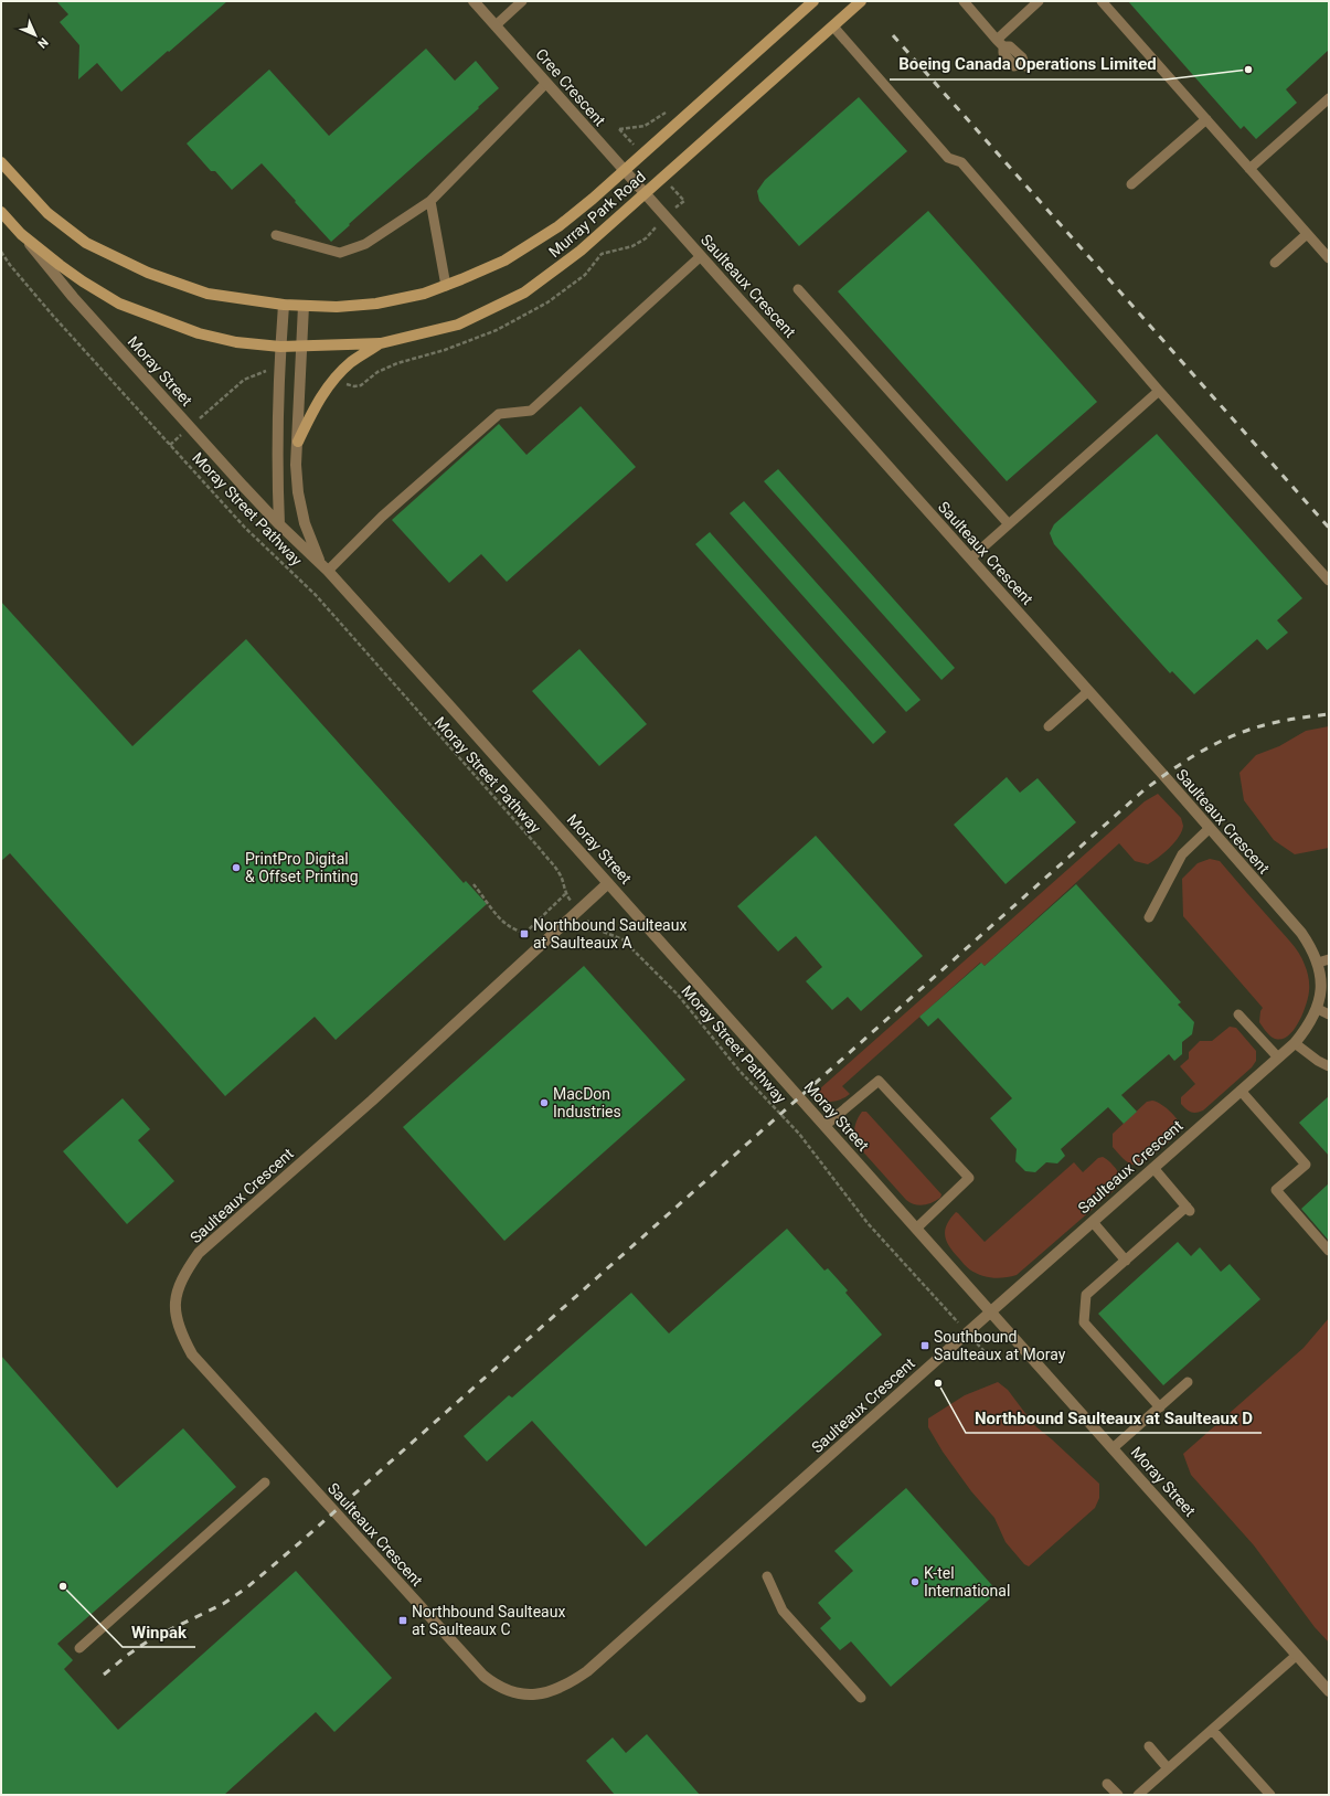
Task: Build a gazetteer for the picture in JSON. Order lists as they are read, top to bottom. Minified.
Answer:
{"streets":{"street":["Cree Crescent","Murray Park Road","Saulteaux Crescent","Moray Street"],"path":["Moray Street Pathway"]},"crossings":[["Cree Crescent","Murray Park Road"],["Cree Crescent","Saulteaux Crescent"],["Murray Park Road","Saulteaux Crescent"],["Murray Park Road","Moray Street"],["Saulteaux Crescent","Moray Street"],["Saulteaux Crescent","Moray Street Pathway"]],"places":{"other":["Boeing Canada Operations Limited","PrintPro Digital & Offset Printing","MacDon Industries","Northbound Saulteaux at Saulteaux D","K-tel International","Winpak"],"transit":["Northbound Saulteaux at Saulteaux A","Southbound Saulteaux at Moray","Northbound Saulteaux at Saulteaux C"]},"north":"bottom right"}
